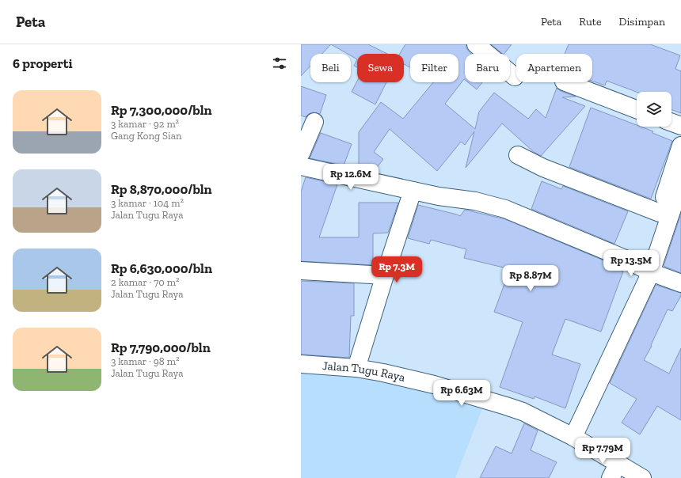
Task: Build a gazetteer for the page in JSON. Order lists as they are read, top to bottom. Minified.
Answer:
{"streets":{"street":["Jalan Tugu Raya"]},"page":{"header":"Peta","nav":["Peta","Rute","Disimpan"],"heading":"6 properti","chip":["Beli","Sewa","Filter","Baru","Apartemen"],"list":[{"name":"Rp 7,300,000/bln","note":"3 kamar · 92 m² · Gang Kong Sian"},{"name":"Rp 8,870,000/bln","note":"3 kamar · 104 m² · Jalan Tugu Raya"},{"name":"Rp 6,630,000/bln","note":"2 kamar · 70 m² · Jalan Tugu Raya"},{"name":"Rp 7,790,000/bln","note":"3 kamar · 98 m² · Jalan Tugu Raya"}],"price":["Rp 12.6M","Rp 13.5M","Rp 7.3M","Rp 8.87M","Rp 6.63M","Rp 7.79M"]}}
